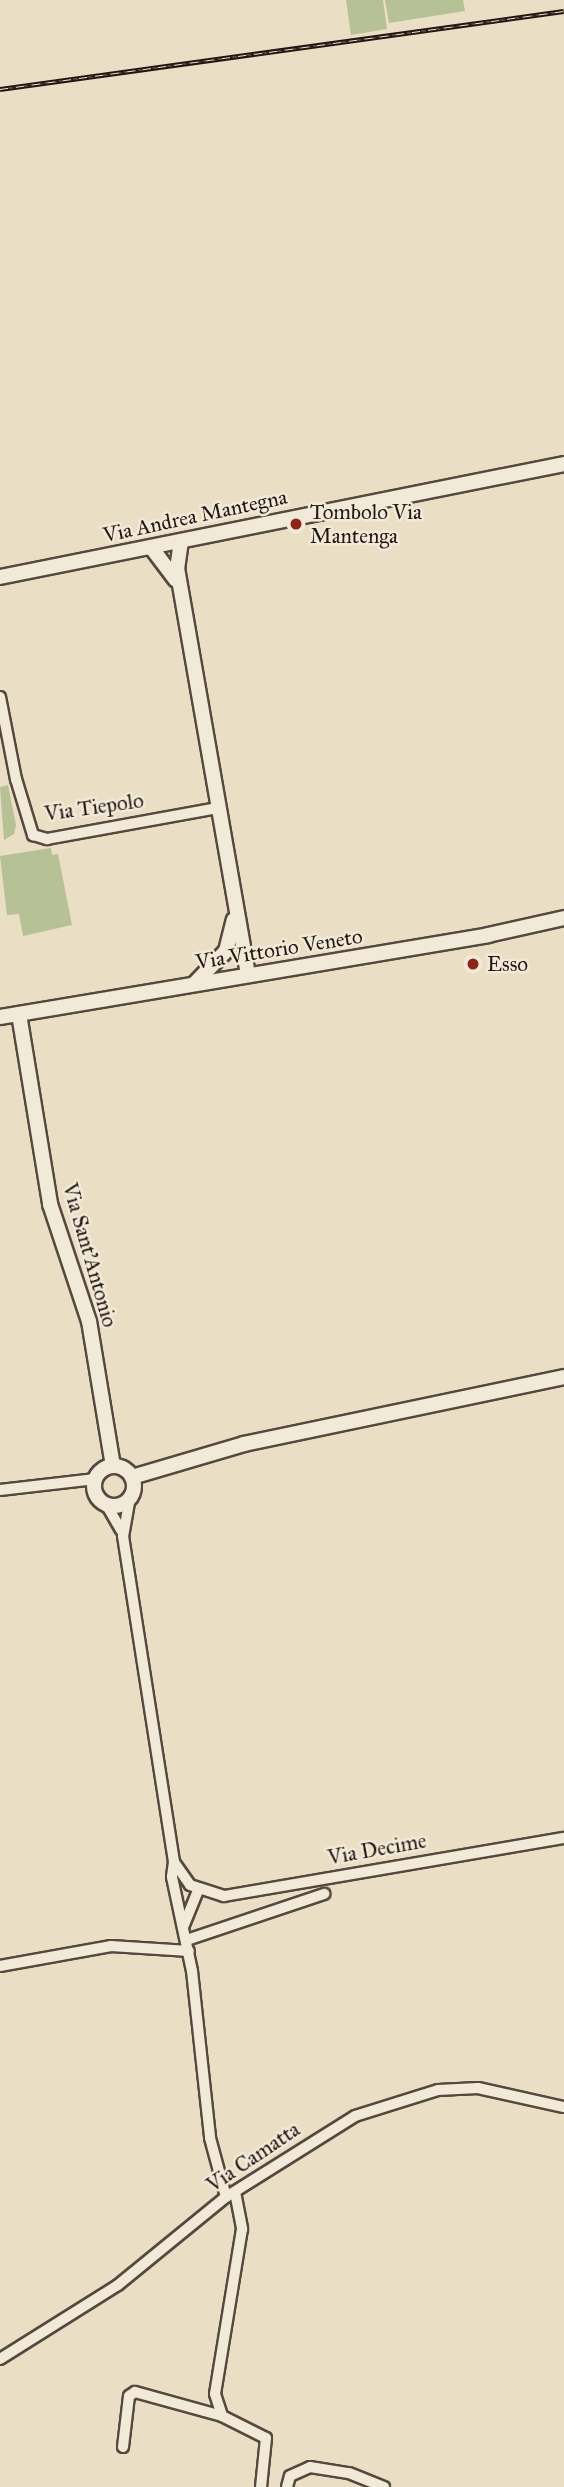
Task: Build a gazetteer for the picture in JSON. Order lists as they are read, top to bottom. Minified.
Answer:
{"streets":{"street":["Via Andrea Mantegna","Via Tiepolo","Via Vittorio Veneto","Via Sant'Antonio","Via Decime","Via Camatta"]},"crossings":[["Via Vittorio Veneto","Via Sant'Antonio"]],"places":["Tombolo Via Mantenga","Esso"]}
